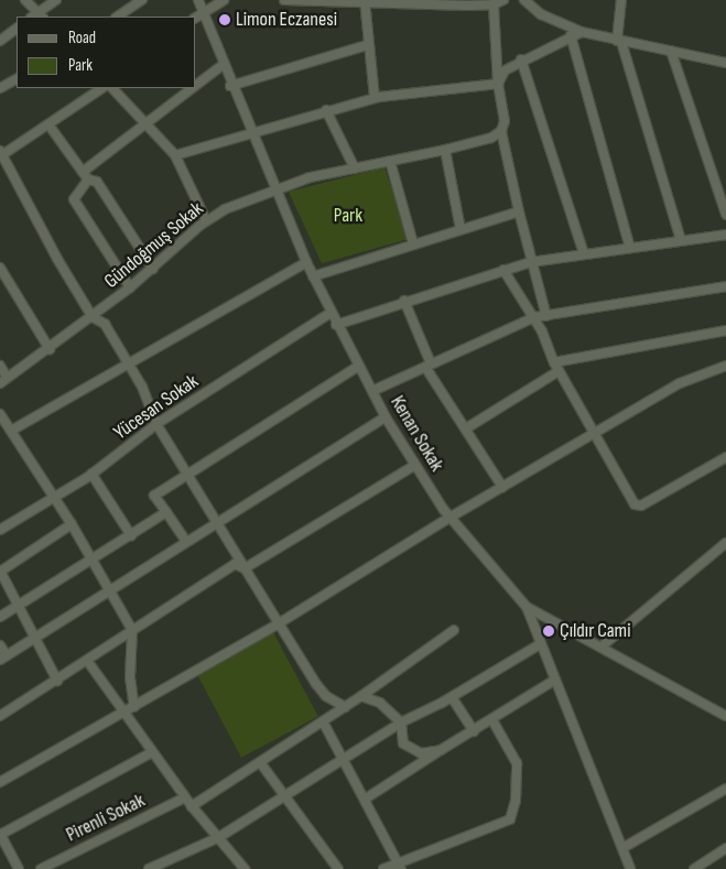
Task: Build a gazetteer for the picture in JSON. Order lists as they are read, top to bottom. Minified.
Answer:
{"streets":{"street":["Gündoğmuş Sokak","Yücesan Sokak","Kenan Sokak","Pirenli Sokak"]},"crossings":[["Gündoğmuş Sokak","Kenan Sokak"],["Yücesan Sokak","Kenan Sokak"]],"parks":["Park"],"places":["Limon Eczanesi","Çıldır Cami"],"legend":["Road","Park"]}
